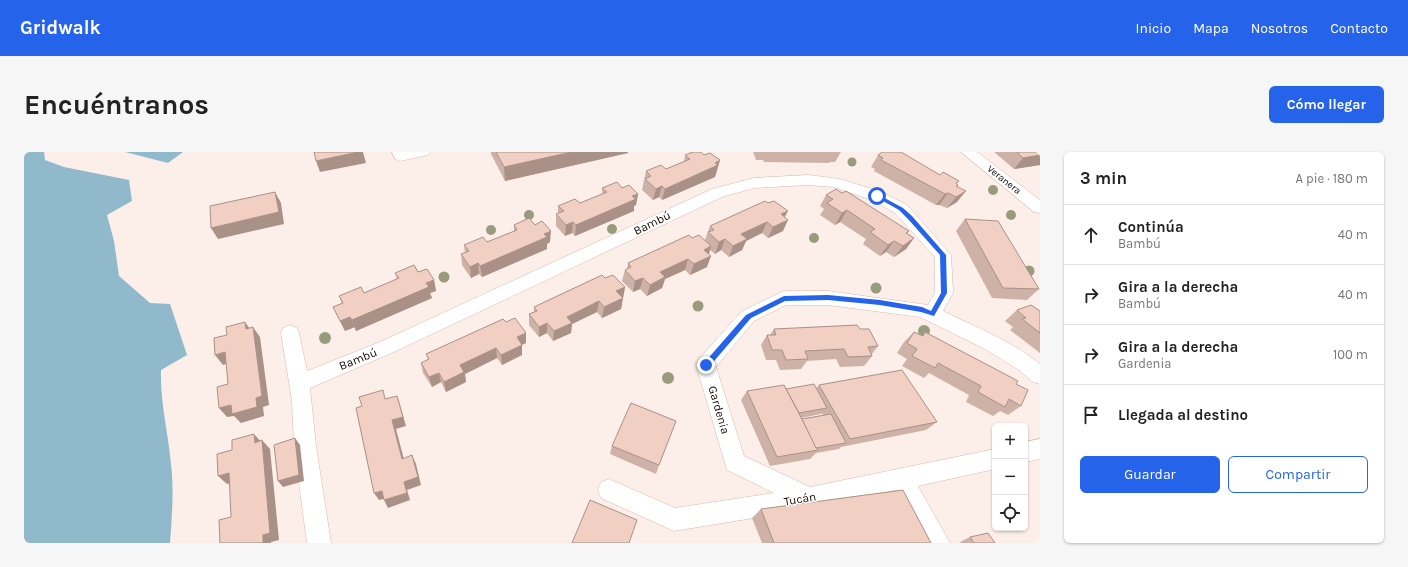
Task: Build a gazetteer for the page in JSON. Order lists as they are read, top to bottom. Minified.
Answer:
{"streets":{"lane":["Veranera","Bambú","Gardenia","Tucán"]},"crossings":[["Bambú","Gardenia"],["Gardenia","Tucán"]],"page":{"header":"Gridwalk","nav":["Inicio","Mapa","Nosotros","Contacto"],"buttons":["Cómo llegar",["Guardar","Compartir"]],"title":"Encuéntranos","heading":["3 min","A pie · 180 m"],"list":[["Continúa","Bambú","40 m"],["Gira a la derecha","Bambú","40 m"],["Gira a la derecha","Gardenia","100 m"],"Llegada al destino"],"map_buttons":["+","−"]}}
